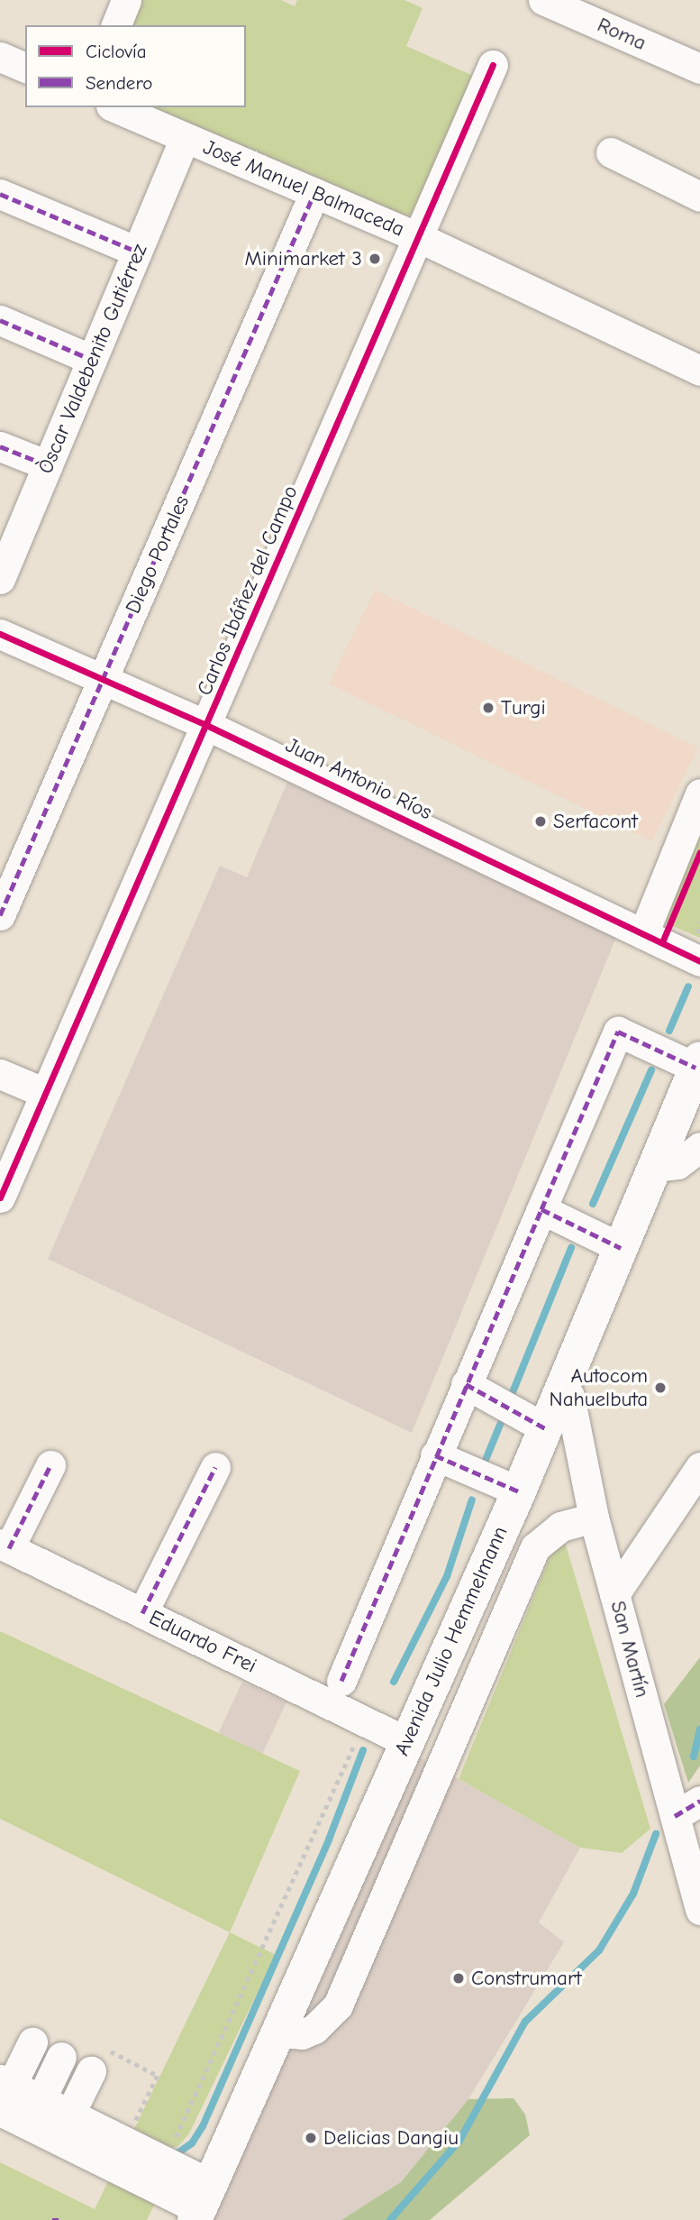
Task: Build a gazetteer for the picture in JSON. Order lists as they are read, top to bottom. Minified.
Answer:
{"streets":{"highway":["Avenida Julio Hemmelmann"],"street":["Roma","José Manuel Balmaceda","Òscar Valdebenito Gutiérrez","Diego Portales","Carlos Ibáñez del Campo","Juan Antonio Ríos","Eduardo Frei","San Martín"]},"crossings":[["José Manuel Balmaceda","Òscar Valdebenito Gutiérrez"],["José Manuel Balmaceda","Diego Portales"],["José Manuel Balmaceda","Carlos Ibáñez del Campo"],["Diego Portales","Juan Antonio Ríos"],["Carlos Ibáñez del Campo","Juan Antonio Ríos"],["Avenida Julio Hemmelmann","Eduardo Frei"],["Avenida Julio Hemmelmann","San Martín"]],"places":["Minimarket 3","Turgi","Serfacont","Autocom Nahuelbuta","Construmart","Delicias Dangiu"],"legend":["Ciclovía","Sendero"]}
